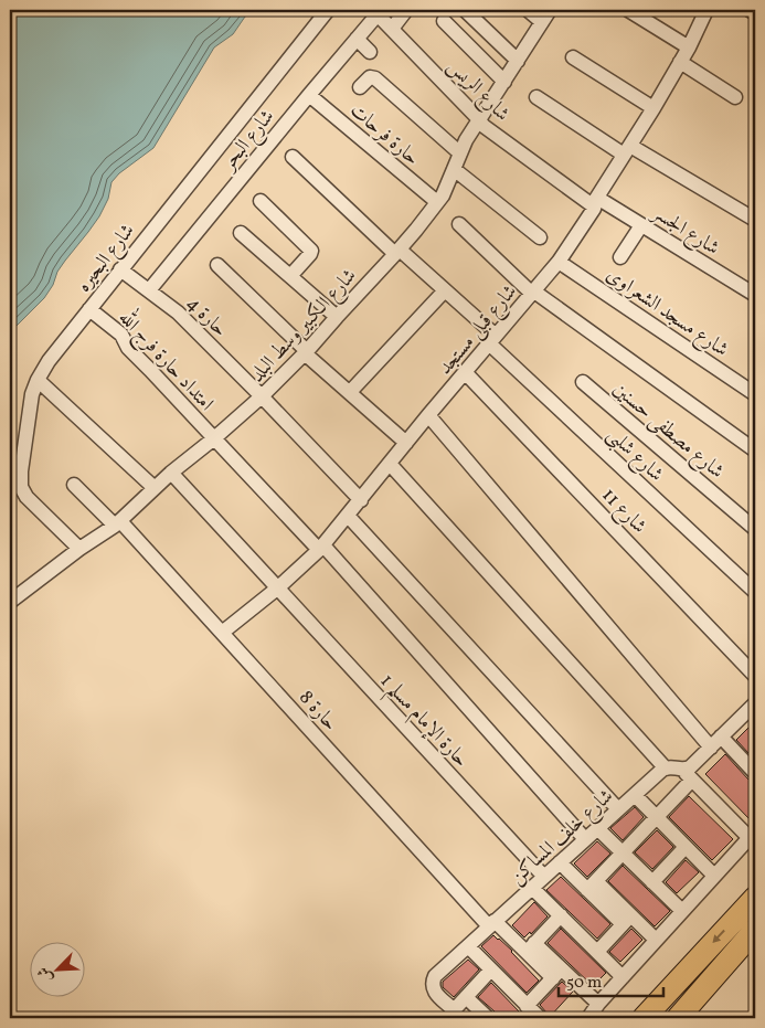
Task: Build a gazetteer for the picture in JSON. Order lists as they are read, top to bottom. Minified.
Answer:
{"streets":{"street":["شارع الريس","حارة فرحات","شارع البحر","شارع الجسر","شارع البحيره","شارع مسجد الشعراوى","حارة 4","شارع الكبير وسط البلد","شارع قبلى مستجد","امتداد حارة فرج الله","شارع مصطفى حسنين","شارع شلبى","شارع 11","حارة 8","حارة الإمام مسلم 1","شارع خلف المساكن"]},"crossings":[["شارع الريس","شارع البحر"],["شارع الريس","شارع الجسر"],["شارع الريس","شارع الكبير وسط البلد"],["شارع الريس","شارع قبلى مستجد"],["حارة فرحات","شارع البحر"],["حارة فرحات","شارع الكبير وسط البلد"],["شارع البحر","حارة 4"],["شارع الجسر","شارع قبلى مستجد"],["شارع البحيره","حارة 4"],["شارع البحيره","شارع الكبير وسط البلد"],["شارع البحيره","امتداد حارة فرج الله"],["شارع مسجد الشعراوى","شارع قبلى مستجد"],["حارة 4","شارع الكبير وسط البلد"],["شارع الكبير وسط البلد","امتداد حارة فرج الله"],["شارع الكبير وسط البلد","شارع شلبى"],["شارع الكبير وسط البلد","حارة 8"],["شارع الكبير وسط البلد","حارة الإمام مسلم 1"],["شارع قبلى مستجد","امتداد حارة فرج الله"],["شارع قبلى مستجد","شارع شلبى"],["شارع قبلى مستجد","شارع 11"],["شارع قبلى مستجد","حارة 8"],["شارع قبلى مستجد","حارة الإمام مسلم 1"],["امتداد حارة فرج الله","شارع خلف المساكن"],["حارة 8","شارع خلف المساكن"],["حارة الإمام مسلم 1","شارع خلف المساكن"]],"scale_bar":"50 m","north":"bottom left"}
